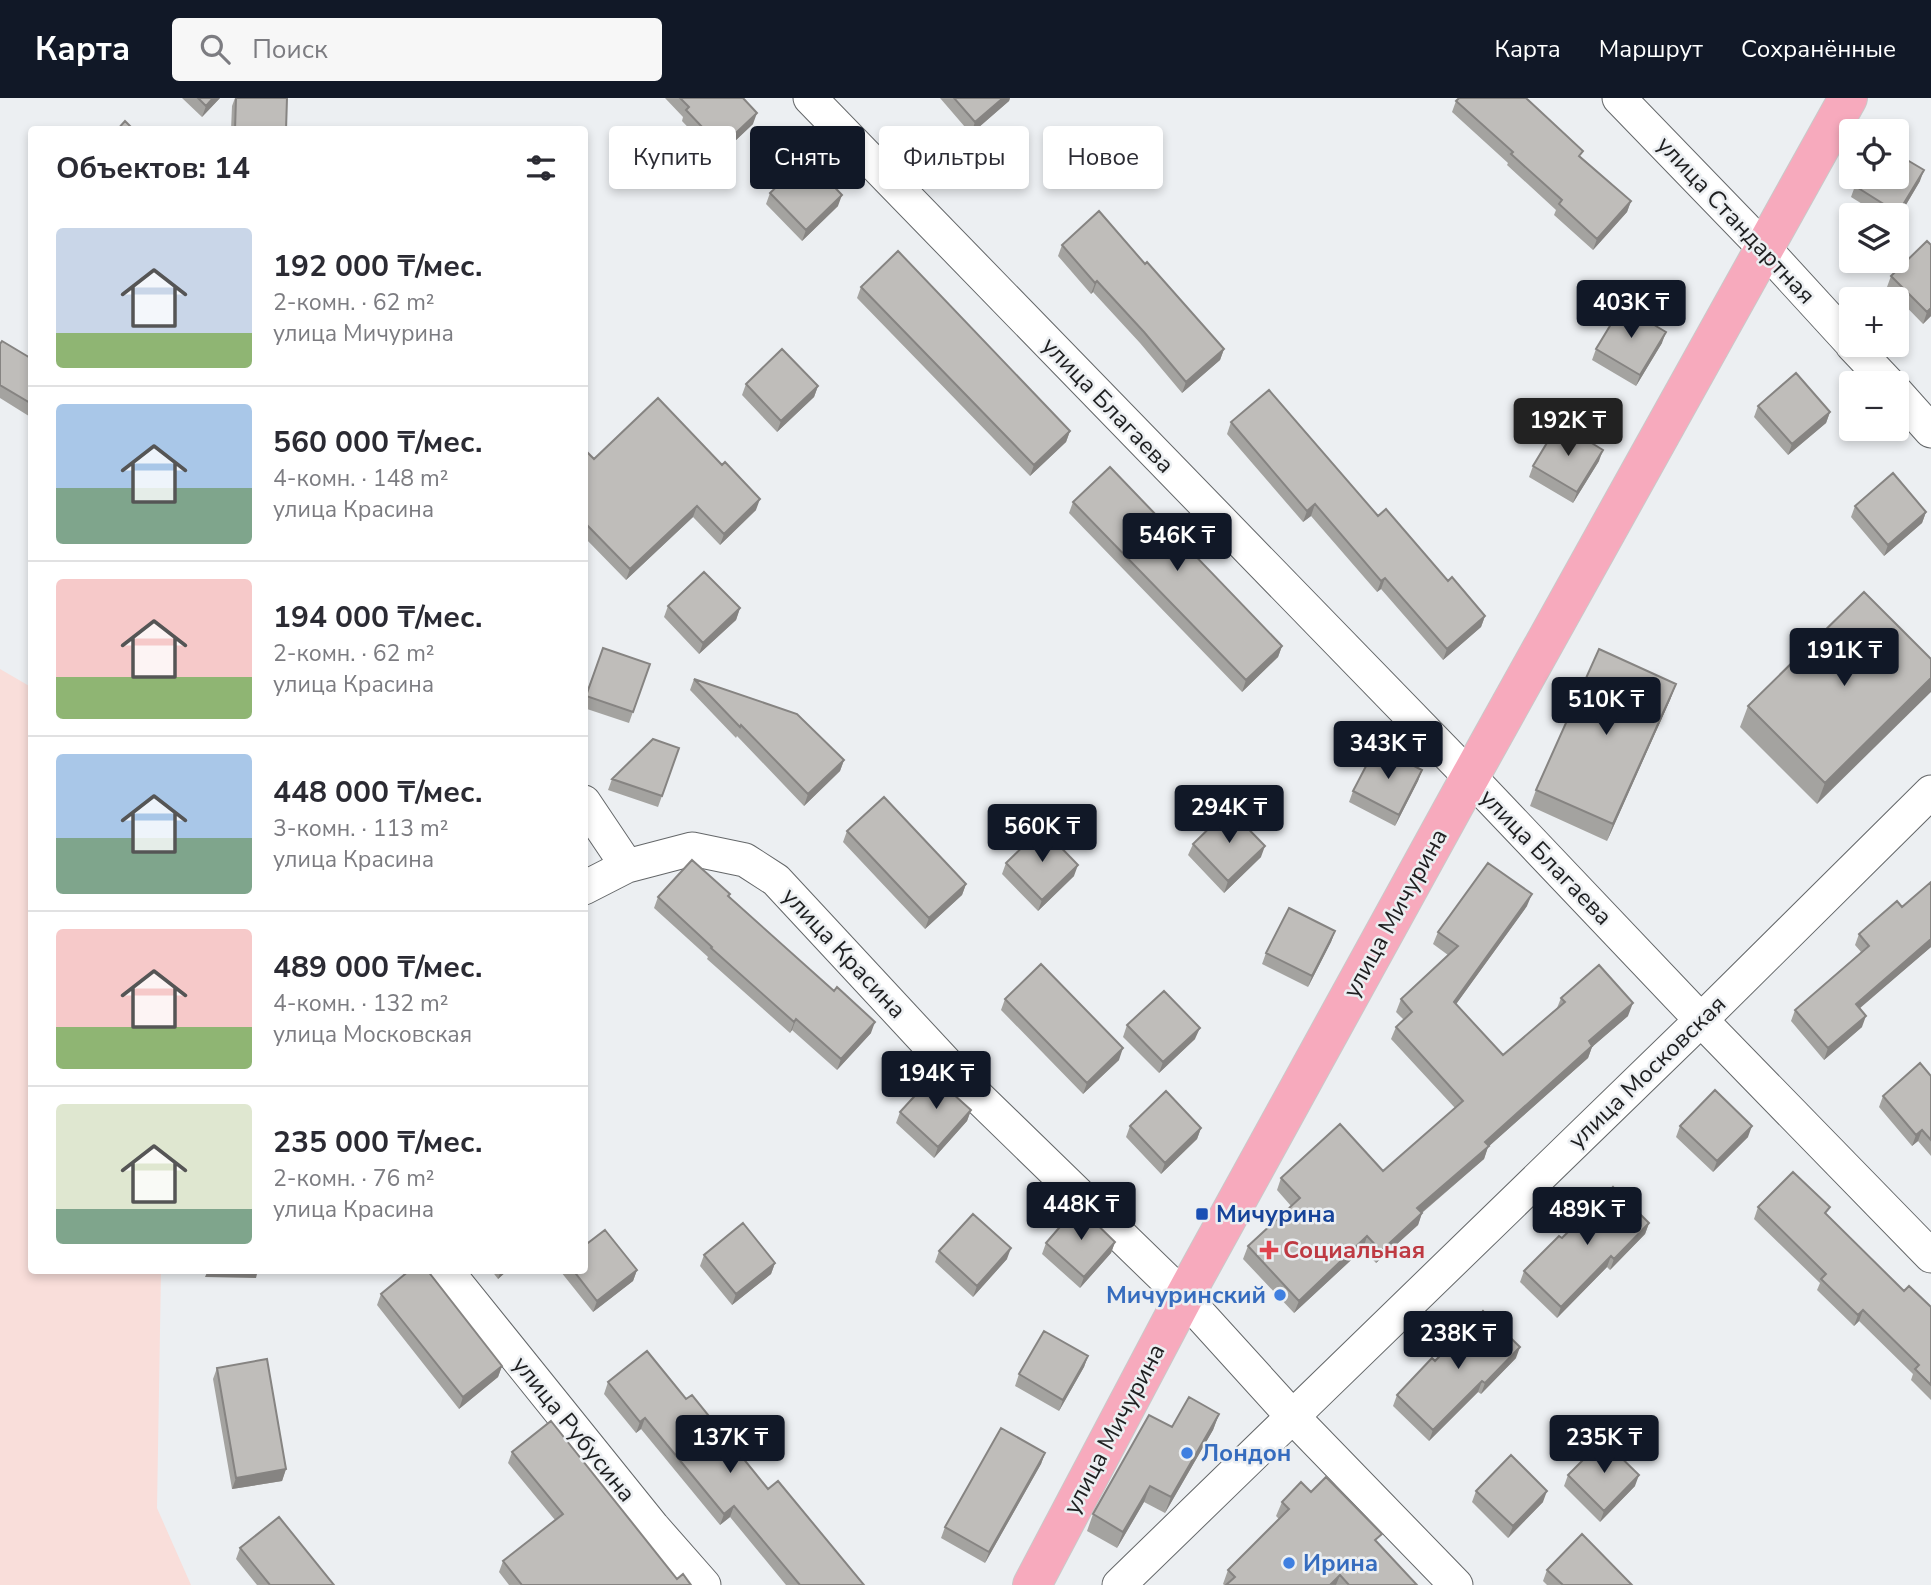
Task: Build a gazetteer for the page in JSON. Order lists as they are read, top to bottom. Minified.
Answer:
{"streets":{"main road":["улица Мичурина"],"street":["улица Стандартная","улица Благаева","улица Красина","улица Московская","улица Рубусина"]},"crossings":[["улица Стандартная","улица Мичурина"],["улица Благаева","улица Мичурина"],["улица Благаева","улица Московская"],["улица Мичурина","улица Красина"],["улица Красина","улица Московская"]],"places":{"transit":["Мичурина"],"health":["Социальная"],"other":["Мичуринский","Лондон","Ирина"]},"page":{"header":"Карта","search":"Поиск","nav":["Карта","Маршрут","Сохранённые"],"map_buttons":["+","−"],"chip":["Купить","Снять","Фильтры","Новое"],"heading":"Объектов: 14","list":[{"name":"192 000 ₸/мес.","note":"2-комн. · 62 m² · улица Мичурина"},{"name":"560 000 ₸/мес.","note":"4-комн. · 148 m² · улица Красина"},{"name":"194 000 ₸/мес.","note":"2-комн. · 62 m² · улица Красина"},{"name":"448 000 ₸/мес.","note":"3-комн. · 113 m² · улица Красина"},{"name":"489 000 ₸/мес.","note":"4-комн. · 132 m² · улица Московская"},{"name":"235 000 ₸/мес.","note":"2-комн. · 76 m² · улица Красина"}],"price":["403K ₸","192K ₸","546K ₸","191K ₸","510K ₸","343K ₸","294K ₸","560K ₸","194K ₸","448K ₸","489K ₸","238K ₸","137K ₸","235K ₸"]}}
